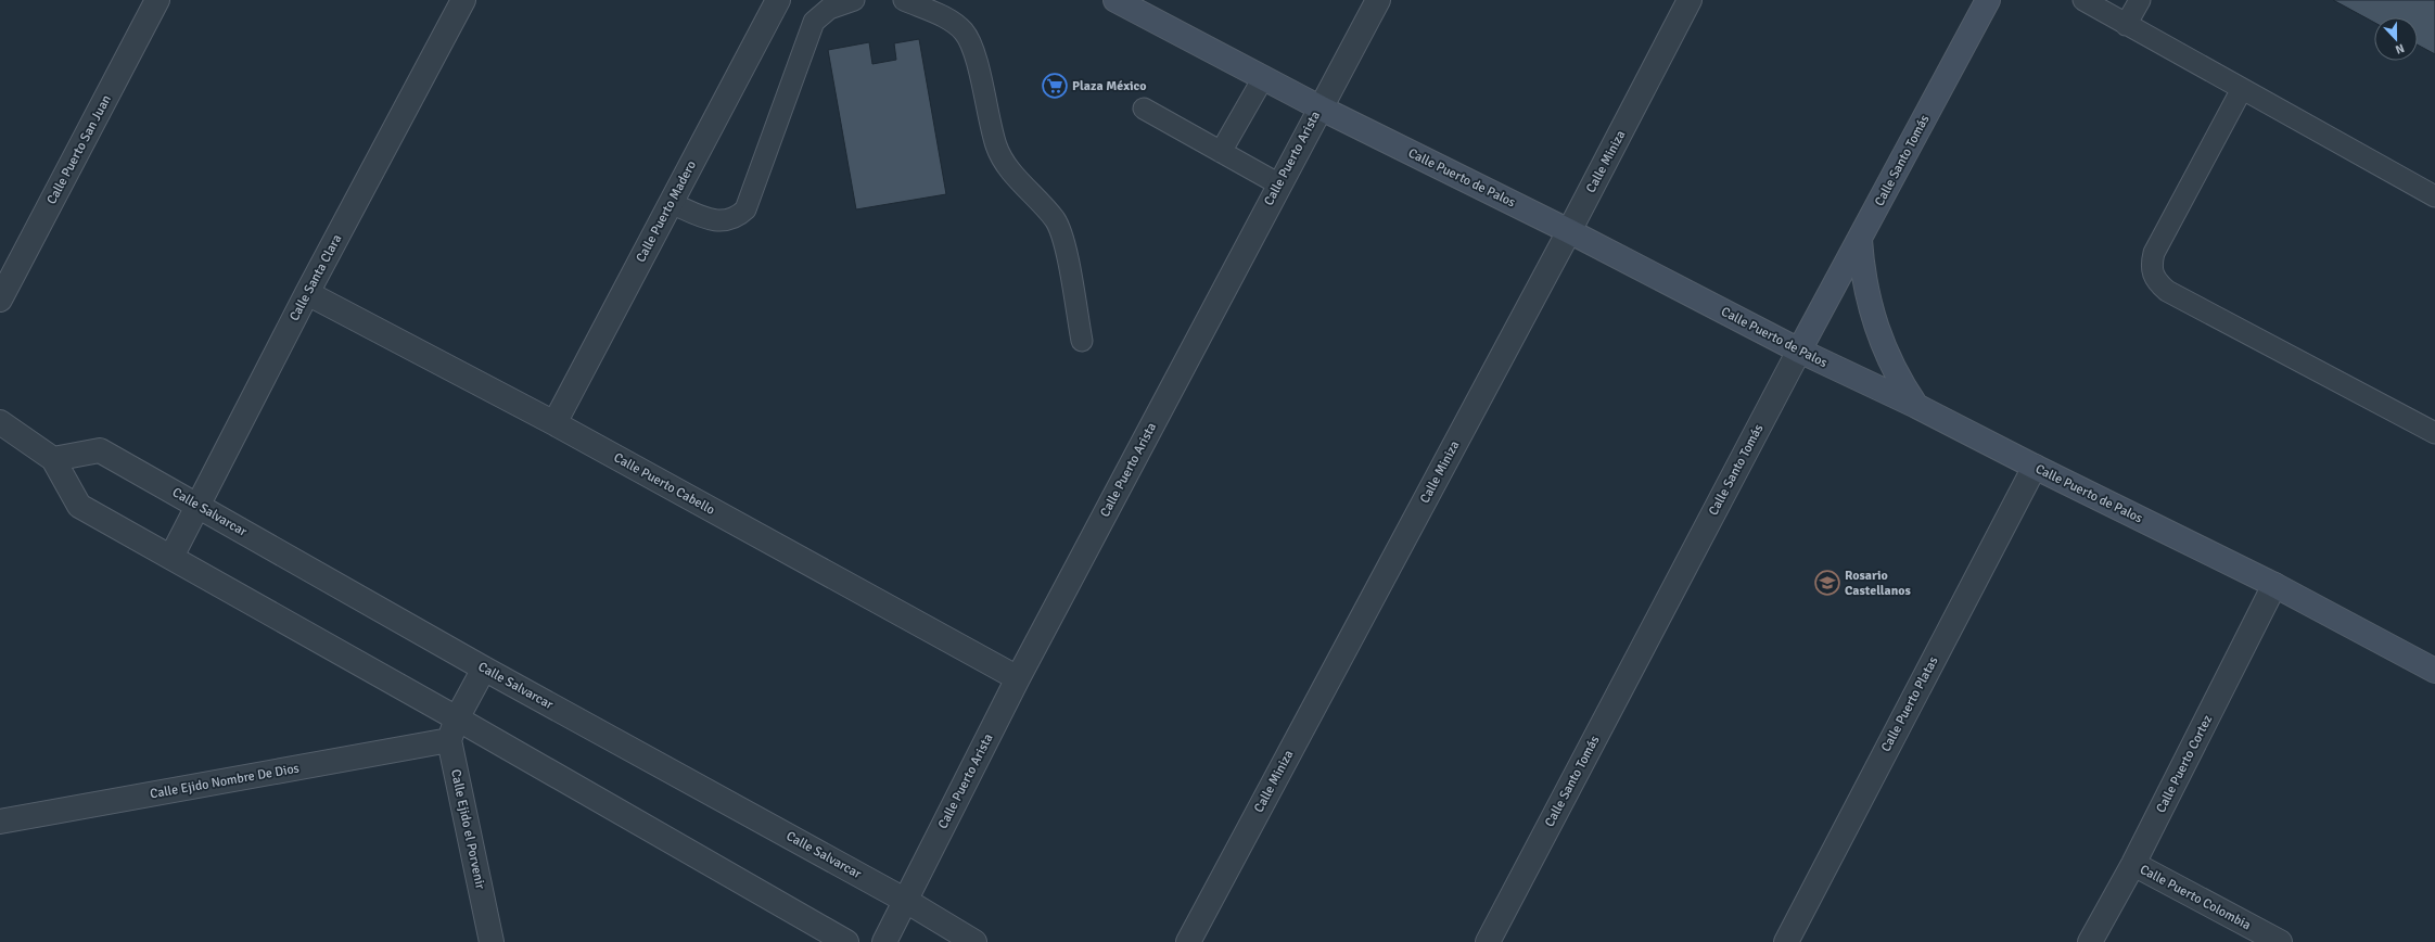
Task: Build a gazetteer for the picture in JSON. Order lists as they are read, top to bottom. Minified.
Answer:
{"streets":{"street":["Calle Puerto San Juan","Calle Puerto Arista","Calle Santo Tomás","Calle Miniza","Calle Puerto de Palos","Calle Puerto Madero","Calle Santa Clara","Calle Puerto Cabello","Calle Salvarcar","Calle Puerto Platas","Calle Puerto Cortez","Calle Ejido Nombre De Dios","Calle Ejido el Porvenir","Calle Puerto Colombia"]},"crossings":[["Calle Puerto Arista","Calle Puerto de Palos"],["Calle Puerto Arista","Calle Puerto Cabello"],["Calle Puerto Arista","Calle Salvarcar"],["Calle Santo Tomás","Calle Puerto de Palos"],["Calle Miniza","Calle Puerto de Palos"],["Calle Puerto de Palos","Calle Puerto Platas"],["Calle Puerto de Palos","Calle Puerto Cortez"],["Calle Puerto Madero","Calle Puerto Cabello"],["Calle Santa Clara","Calle Puerto Cabello"],["Calle Santa Clara","Calle Salvarcar"],["Calle Salvarcar","Calle Ejido el Porvenir"],["Calle Puerto Cortez","Calle Puerto Colombia"],["Calle Ejido Nombre De Dios","Calle Ejido el Porvenir"]],"places":{"supermarket":["Plaza México"],"school or university":["Rosario Castellanos"]},"north":"bottom"}
